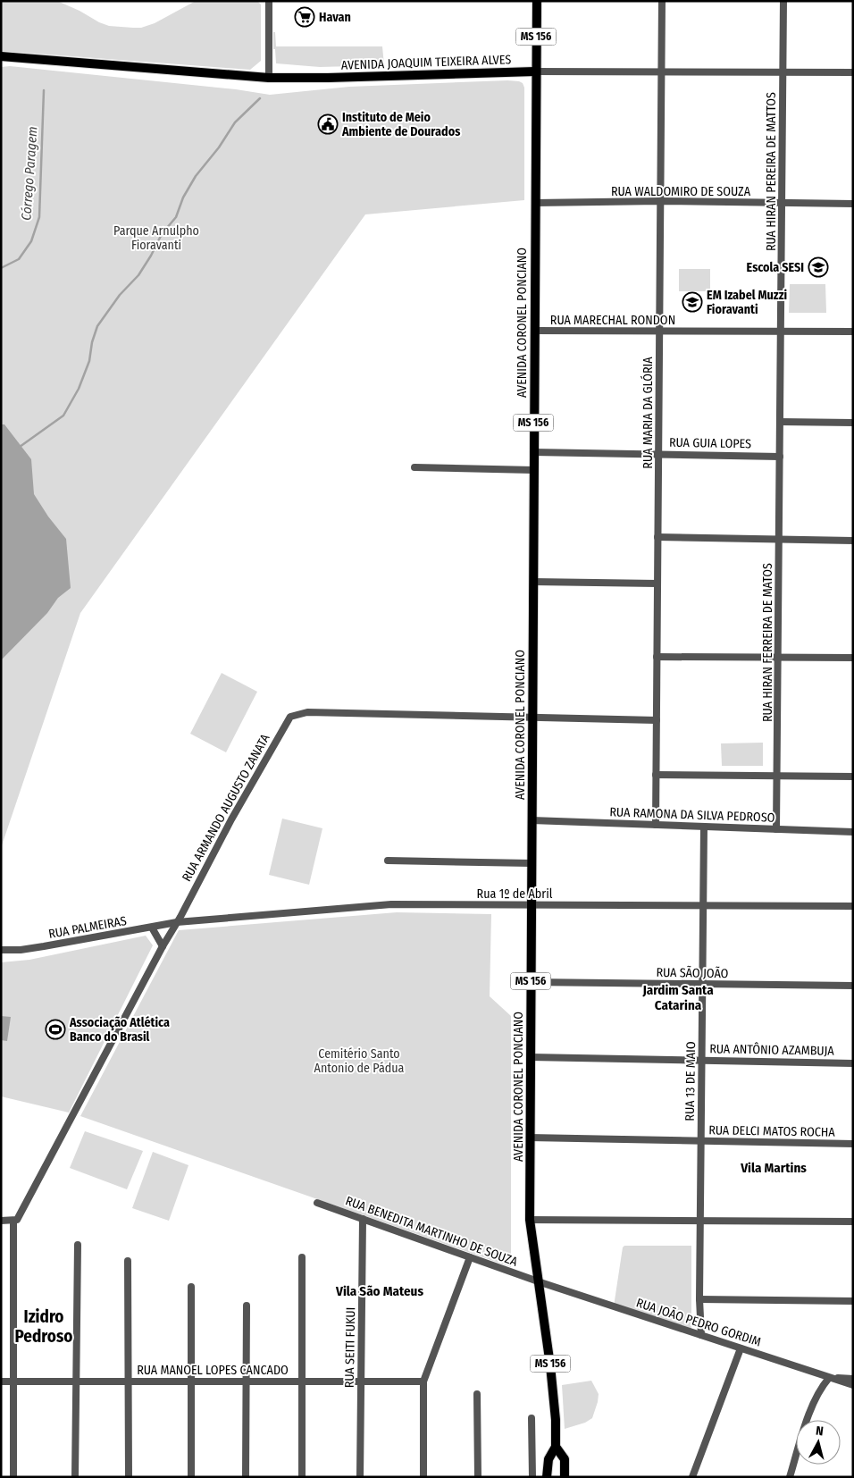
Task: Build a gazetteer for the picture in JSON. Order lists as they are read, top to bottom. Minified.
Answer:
{"streets":{"main road":["MS 156","AVENIDA JOAQUIM TEIXEIRA ALVES","AVENIDA CORONEL PONCIANO"],"street":["RUA HIRAN PEREIRA DE MATTOS","RUA WALDOMIRO DE SOUZA","RUA MARECHAL RONDON","RUA MARIA DA GLÓRIA","RUA GUIA LOPES","RUA HIRAN FERREIRA DE MATOS","RUA ARMANDO AUGUSTO ZANATA","RUA RAMONA DA SILVA PEDROSO","Rua 1º de Abril","RUA PALMEIRAS","RUA SÃO JOÃO","RUA ANTÔNIO AZAMBUJA","RUA 13 DE MAIO","RUA DELCI MATOS ROCHA","RUA BENEDITA MARTINHO DE SOUZA","RUA JOÃO PEDRO GORDIM","RUA SEITI FUKUI","RUA MANOEL LOPES CANCADO"]},"crossings":[["AVENIDA JOAQUIM TEIXEIRA ALVES","RUA HIRAN PEREIRA DE MATTOS"],["AVENIDA JOAQUIM TEIXEIRA ALVES","AVENIDA CORONEL PONCIANO"],["AVENIDA JOAQUIM TEIXEIRA ALVES","RUA MARIA DA GLÓRIA"],["RUA HIRAN PEREIRA DE MATTOS","RUA WALDOMIRO DE SOUZA"],["RUA HIRAN PEREIRA DE MATTOS","RUA MARECHAL RONDON"],["RUA HIRAN PEREIRA DE MATTOS","RUA GUIA LOPES"],["RUA HIRAN PEREIRA DE MATTOS","RUA HIRAN FERREIRA DE MATOS"],["RUA WALDOMIRO DE SOUZA","AVENIDA CORONEL PONCIANO"],["RUA WALDOMIRO DE SOUZA","RUA MARIA DA GLÓRIA"],["RUA MARECHAL RONDON","AVENIDA CORONEL PONCIANO"],["RUA MARECHAL RONDON","RUA MARIA DA GLÓRIA"],["AVENIDA CORONEL PONCIANO","RUA GUIA LOPES"],["AVENIDA CORONEL PONCIANO","RUA ARMANDO AUGUSTO ZANATA"],["AVENIDA CORONEL PONCIANO","RUA RAMONA DA SILVA PEDROSO"],["AVENIDA CORONEL PONCIANO","Rua 1º de Abril"],["AVENIDA CORONEL PONCIANO","RUA SÃO JOÃO"],["AVENIDA CORONEL PONCIANO","RUA ANTÔNIO AZAMBUJA"],["AVENIDA CORONEL PONCIANO","RUA DELCI MATOS ROCHA"],["AVENIDA CORONEL PONCIANO","RUA BENEDITA MARTINHO DE SOUZA"],["AVENIDA CORONEL PONCIANO","RUA JOÃO PEDRO GORDIM"],["RUA MARIA DA GLÓRIA","RUA GUIA LOPES"],["RUA MARIA DA GLÓRIA","RUA ARMANDO AUGUSTO ZANATA"],["RUA MARIA DA GLÓRIA","RUA RAMONA DA SILVA PEDROSO"],["RUA GUIA LOPES","RUA HIRAN FERREIRA DE MATOS"],["RUA HIRAN FERREIRA DE MATOS","RUA RAMONA DA SILVA PEDROSO"],["RUA ARMANDO AUGUSTO ZANATA","Rua 1º de Abril"],["RUA ARMANDO AUGUSTO ZANATA","RUA PALMEIRAS"],["RUA RAMONA DA SILVA PEDROSO","RUA 13 DE MAIO"],["Rua 1º de Abril","RUA PALMEIRAS"],["Rua 1º de Abril","RUA 13 DE MAIO"],["RUA SÃO JOÃO","RUA 13 DE MAIO"],["RUA ANTÔNIO AZAMBUJA","RUA 13 DE MAIO"],["RUA 13 DE MAIO","RUA DELCI MATOS ROCHA"],["RUA 13 DE MAIO","RUA JOÃO PEDRO GORDIM"],["RUA BENEDITA MARTINHO DE SOUZA","RUA JOÃO PEDRO GORDIM"],["RUA BENEDITA MARTINHO DE SOUZA","RUA SEITI FUKUI"],["RUA SEITI FUKUI","RUA MANOEL LOPES CANCADO"]],"districts":["Jardim Santa Catarina","Vila Martins","Vila São Mateus","Izidro Pedroso"],"water":["Córrego Paragem"],"parks":["Parque Arnulpho Fioravanti","Cemitério Santo Antonio de Pádua"],"places":{"supermarket":["Havan"],"public building":["Instituto de Meio Ambiente de Dourados"],"school or university":["Escola SESI","EM Izabel Muzzi Fioravanti"],"sports":["Associação Atlética Banco do Brasil"]},"north":"top"}
